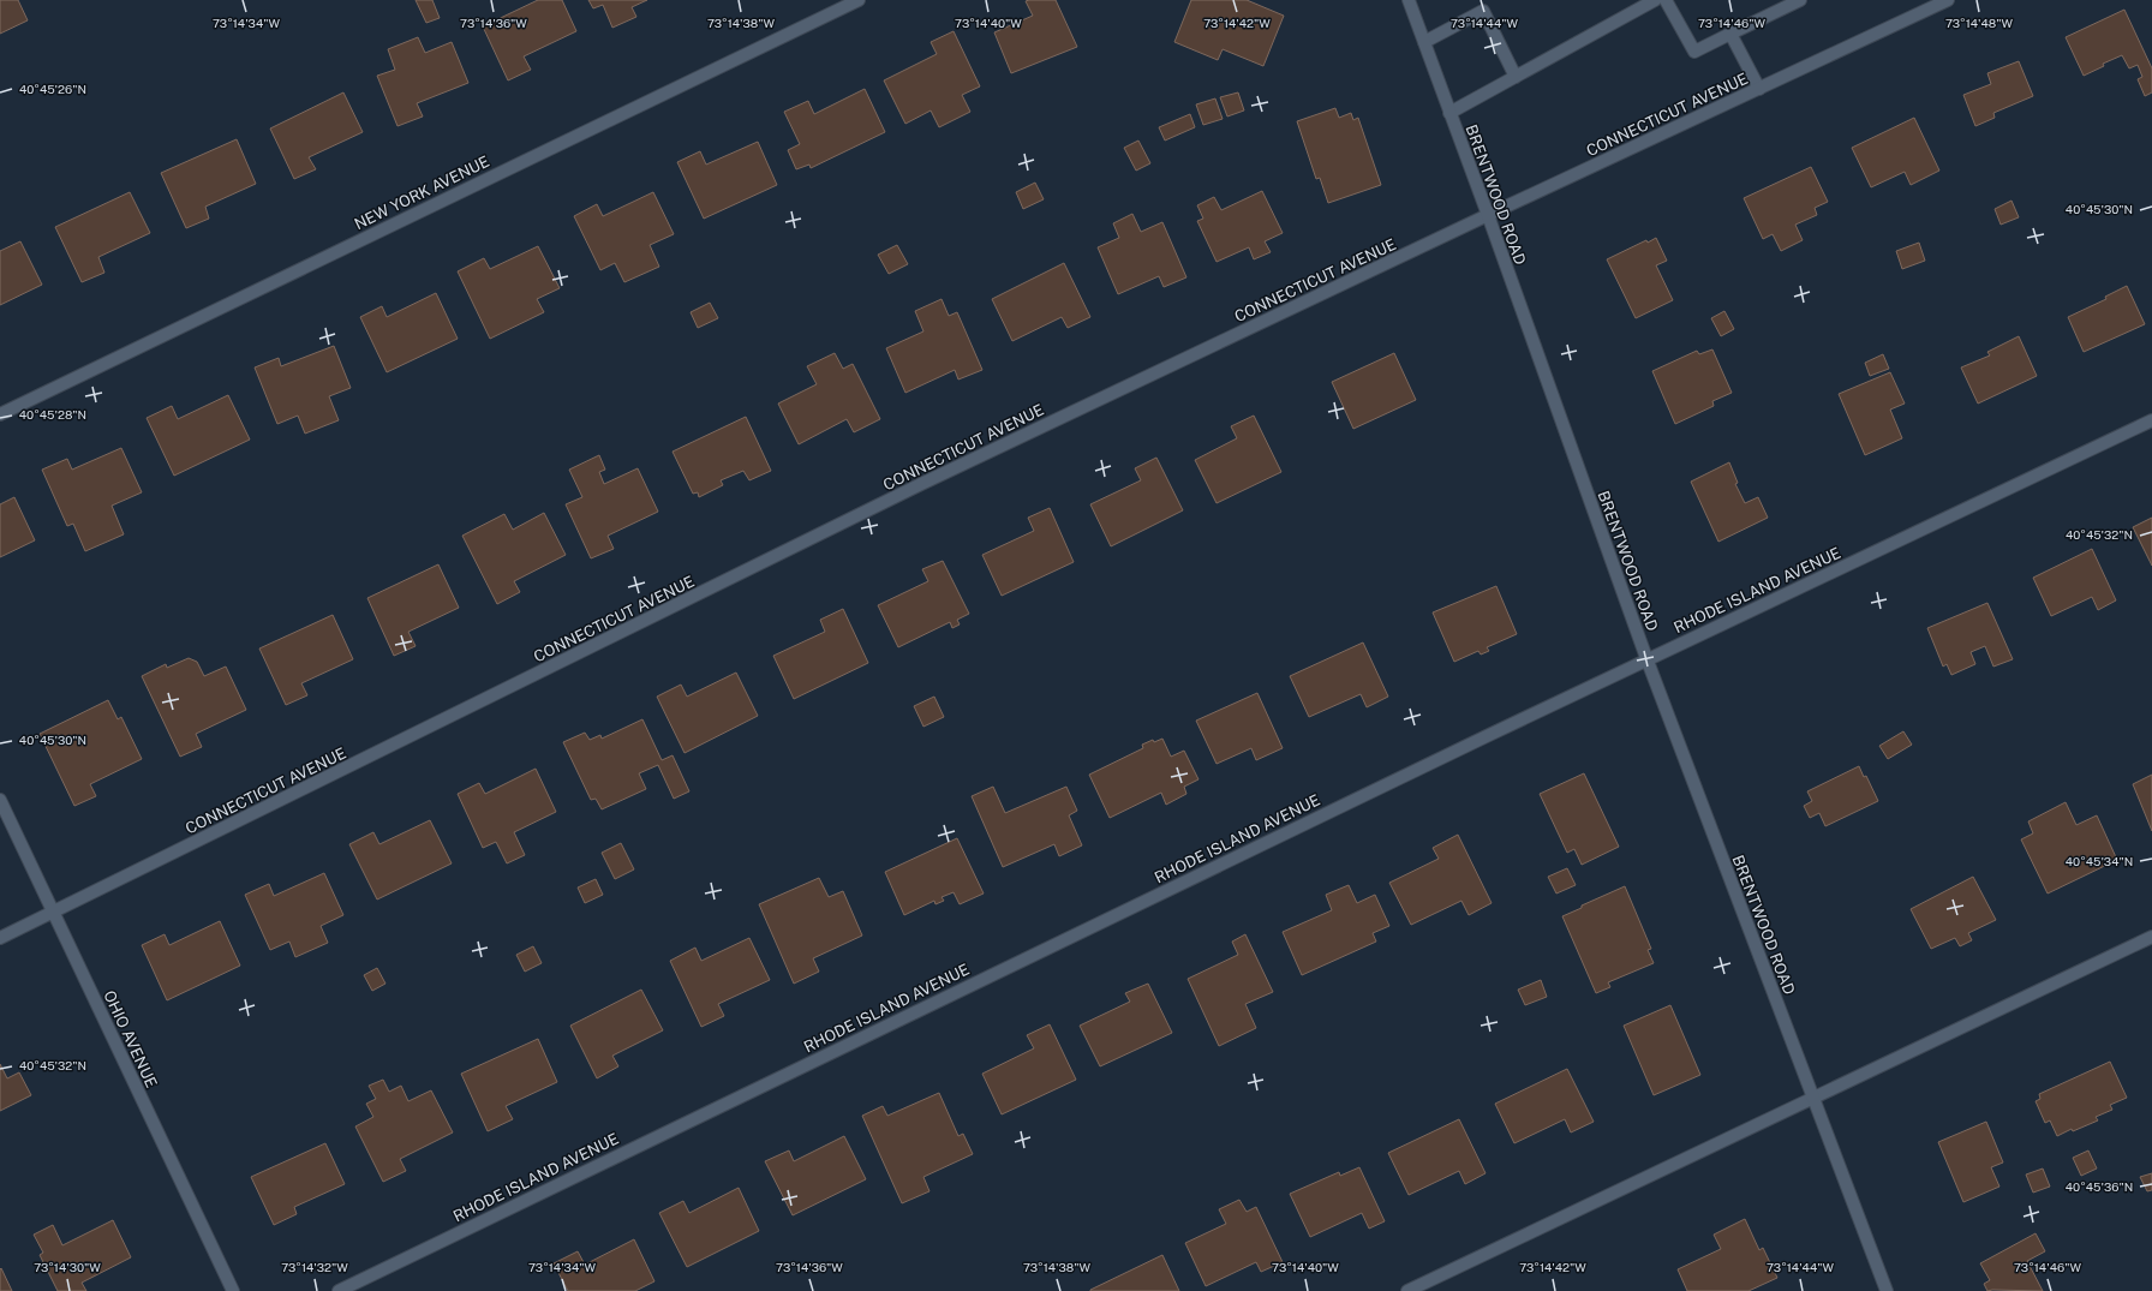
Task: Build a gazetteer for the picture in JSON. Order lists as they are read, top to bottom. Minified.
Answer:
{"streets":{"street":["CONNECTICUT AVENUE","NEW YORK AVENUE","BRENTWOOD ROAD","RHODE ISLAND AVENUE","OHIO AVENUE"]},"crossings":[["CONNECTICUT AVENUE","BRENTWOOD ROAD"],["CONNECTICUT AVENUE","OHIO AVENUE"],["BRENTWOOD ROAD","RHODE ISLAND AVENUE"]],"coordinates":["73°14'36\"W","73°14'44\"W","73°14'48\"W","73°14'34\"W","73°14'38\"W","73°14'40\"W","73°14'42\"W","73°14'46\"W","40°45'26\"N","40°45'30\"N","40°45'28\"N","40°45'32\"N","40°45'34\"N","40°45'36\"N","73°14'30\"W","73°14'32\"W"]}
